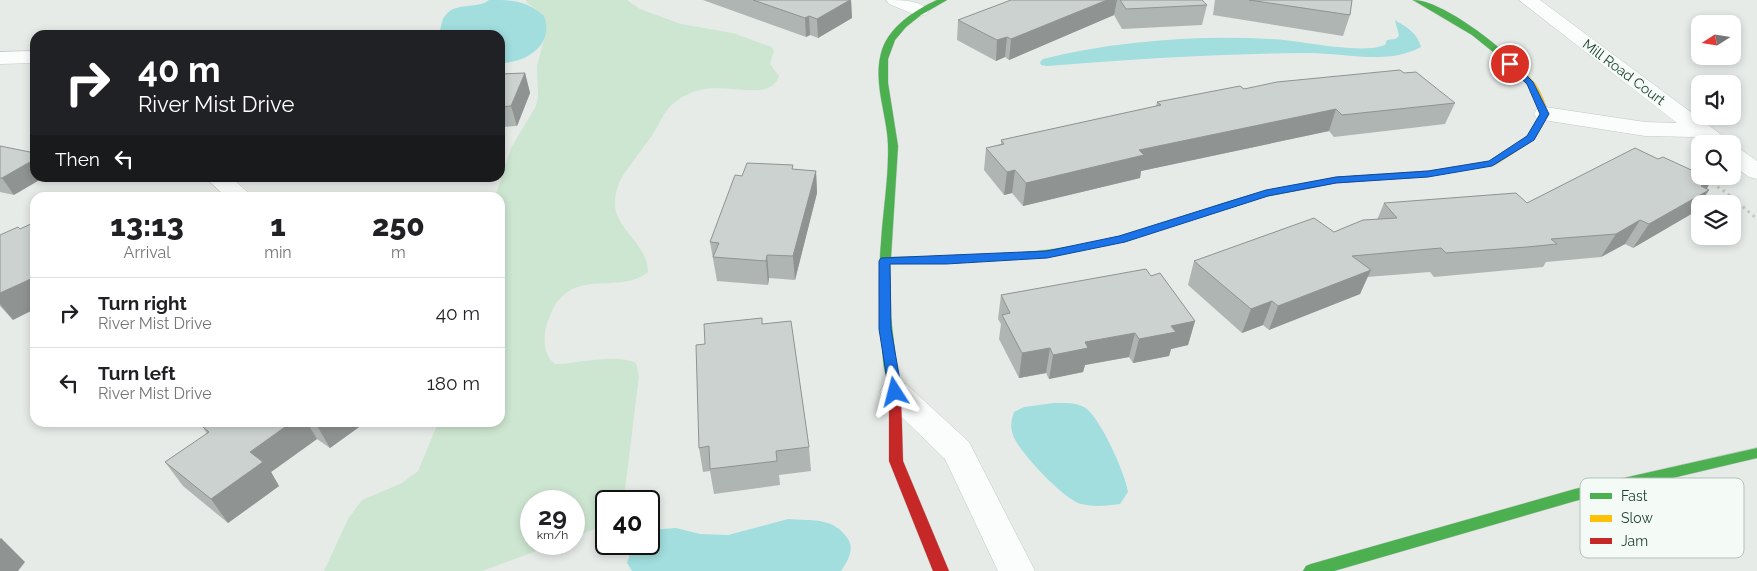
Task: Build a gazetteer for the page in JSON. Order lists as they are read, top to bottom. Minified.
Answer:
{"streets":{"street":["Mill Road Court"]},"legend":["Fast","Slow","Jam"],"north":"left","page":{"turn":["40 m","River Mist Drive"],"then":"Then","eta":["13:13","Arrival","1","min","250","m"],"list":[{"name":"Turn right","note":"River Mist Drive","value":"40 m"},{"name":"Turn left","note":"River Mist Drive","value":"180 m"}],"speed":"29 km/h","limit":"40"}}
